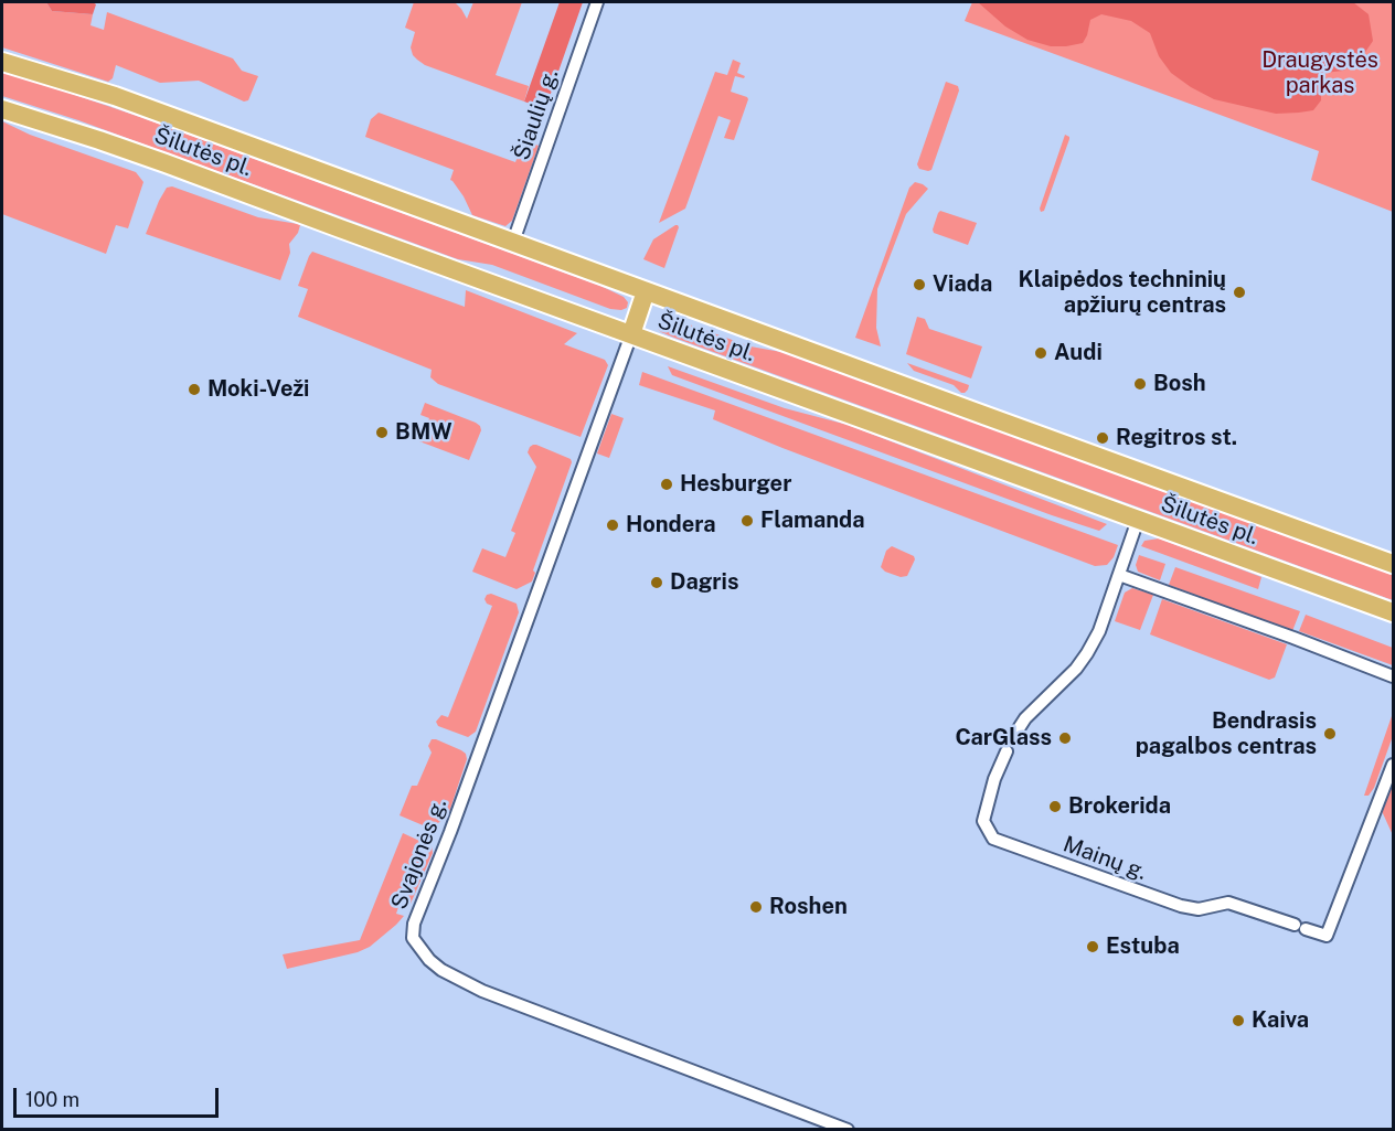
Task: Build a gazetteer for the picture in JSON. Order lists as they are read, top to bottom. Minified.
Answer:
{"streets":{"main road":["Šilutės pl."],"street":["Šiaulių g.","Svajonės g.","Mainų g."]},"crossings":[["Šiaulių g.","Šilutės pl."],["Šilutės pl.","Svajonės g."]],"parks":["Draugystės parkas"],"places":["Viada","Klaipėdos techninių apžiurų centras","Audi","Bosh","Moki-Veži","BMW","Regitros st.","Hesburger","Flamanda","Hondera","Dagris","Bendrasis pagalbos centras","CarGlass","Brokerida","Roshen","Estuba","Kaiva"],"scale_bar":"100 m"}
